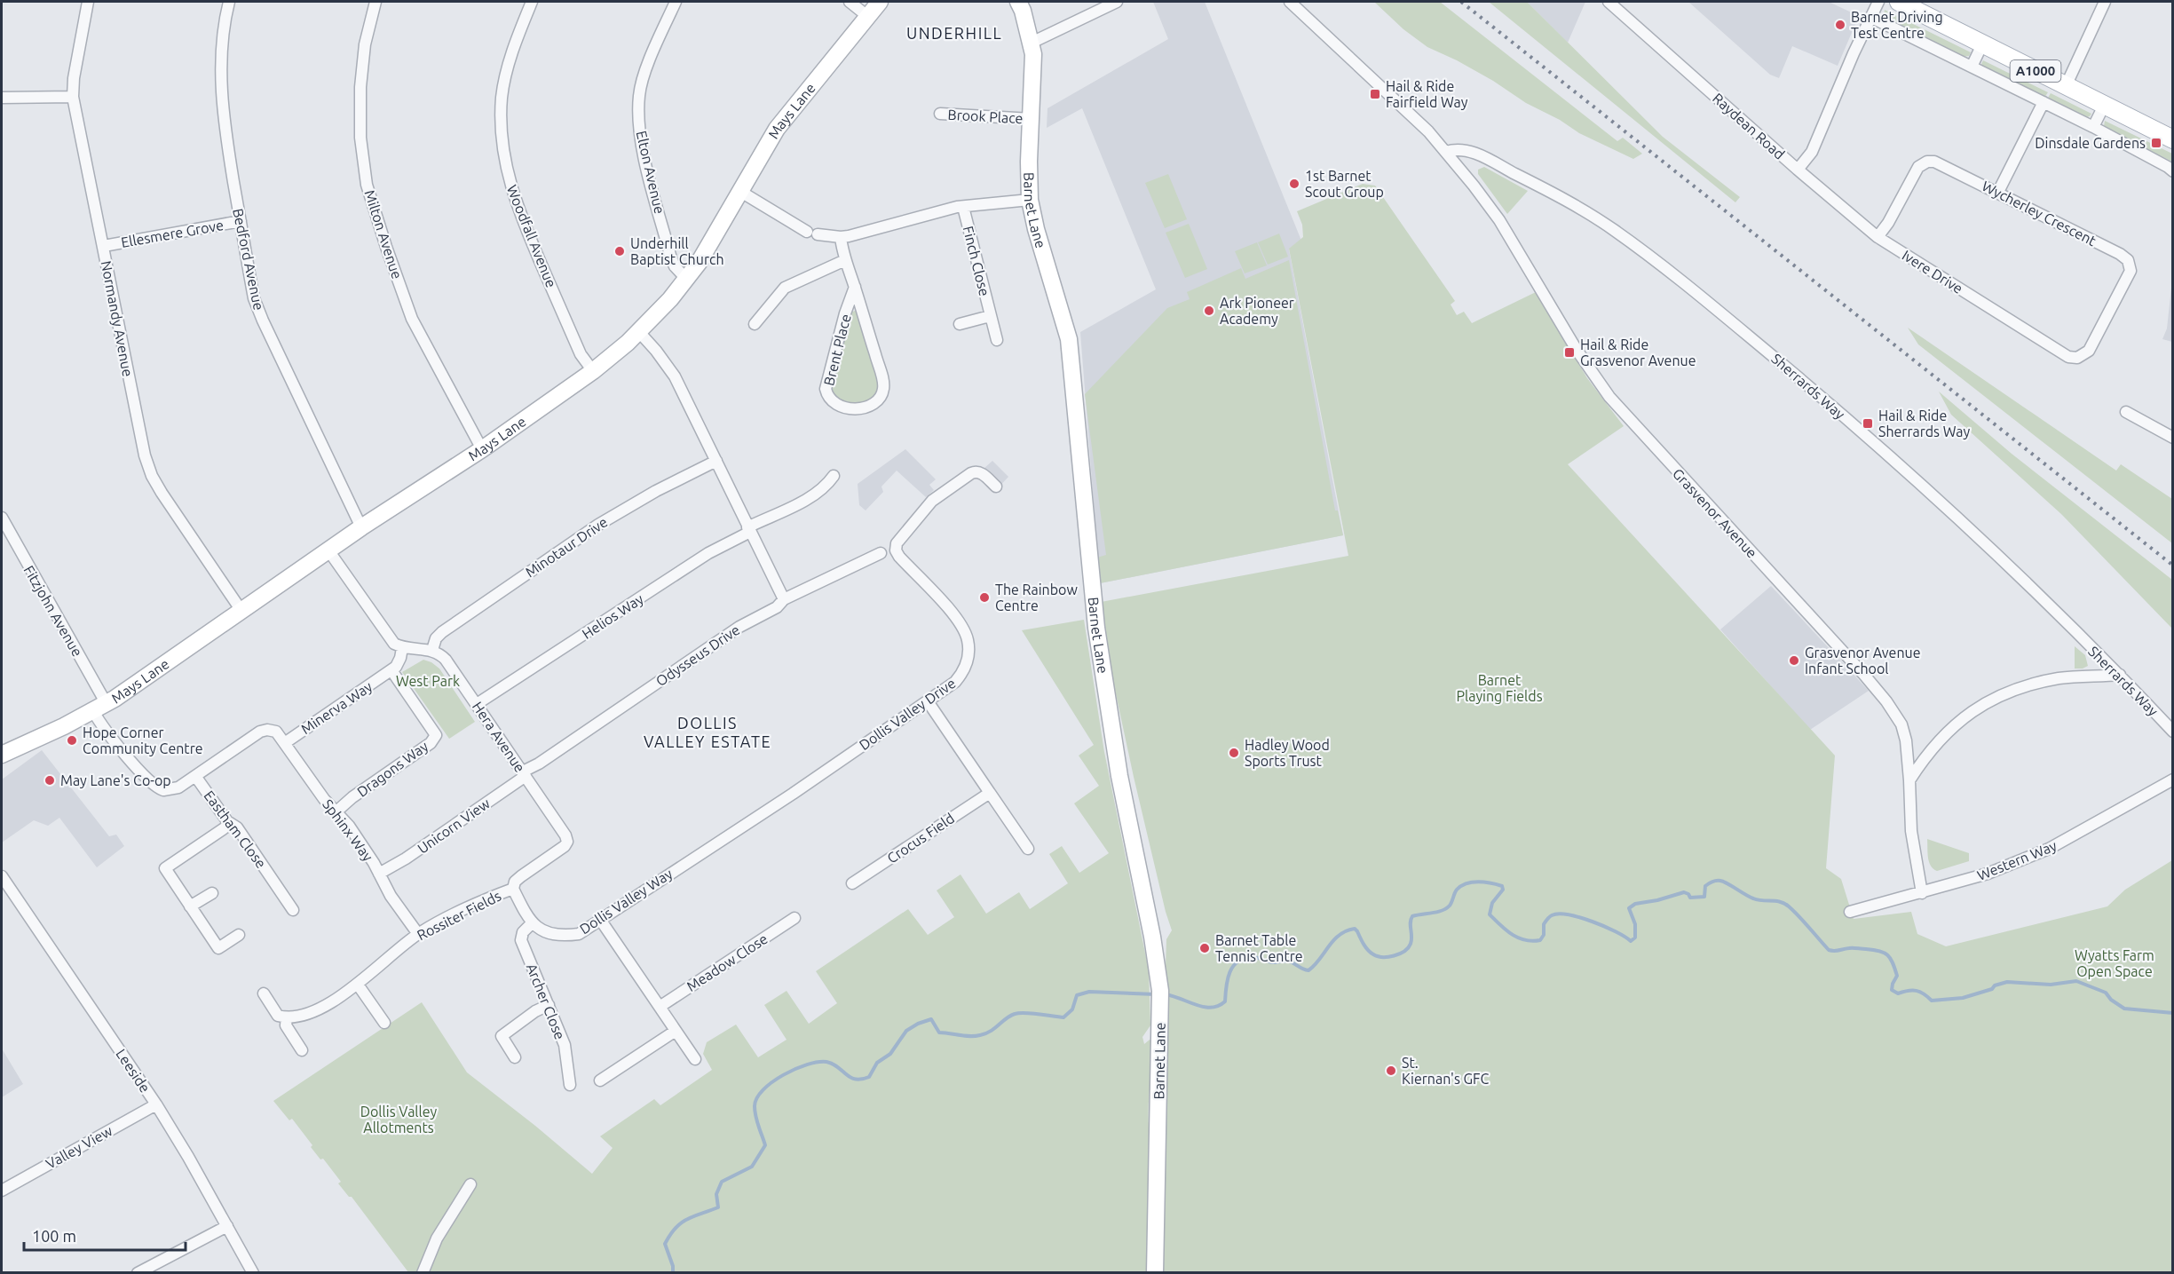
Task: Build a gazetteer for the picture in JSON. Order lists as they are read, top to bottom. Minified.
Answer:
{"streets":{"main road":["A1000"],"street":["Mays Lane","Brook Place","Raydean Road","Elton Avenue","Barnet Lane","Wycherley Crescent","Ellesmere Grove","Milton Avenue","Woodfall Avenue","Bedford Avenue","Finch Close","Ivere Drive","Normandy Avenue","Brent Place","Sherrards Way","Grasvenor Avenue","Minotaur Drive","Fitzjohn Avenue","Helios Way","Odysseus Drive","Minerva Way","Dollis Valley Drive","Hera Avenue","Dragons Way","Unicorn View","Eastham Close","Sphinx Way","Crocus Field","Western Way","Dollis Valley Way","Rossiter Fields","Meadow Close","Archer Close","Leeside","Valley View"]},"crossings":[["Mays Lane","Elton Avenue"],["Mays Lane","Milton Avenue"],["Mays Lane","Woodfall Avenue"],["Mays Lane","Bedford Avenue"],["Mays Lane","Normandy Avenue"],["Mays Lane","Fitzjohn Avenue"],["Brook Place","Barnet Lane"],["Raydean Road","Ivere Drive"],["Wycherley Crescent","Ivere Drive"],["Ellesmere Grove","Bedford Avenue"],["Ellesmere Grove","Normandy Avenue"],["Sherrards Way","Grasvenor Avenue"],["Grasvenor Avenue","Western Way"],["Minotaur Drive","Hera Avenue"],["Fitzjohn Avenue","Eastham Close"],["Fitzjohn Avenue","Sphinx Way"],["Helios Way","Hera Avenue"],["Odysseus Drive","Hera Avenue"],["Odysseus Drive","Unicorn View"],["Minerva Way","Dragons Way"],["Minerva Way","Sphinx Way"],["Dollis Valley Drive","Dollis Valley Way"],["Hera Avenue","Unicorn View"],["Hera Avenue","Rossiter Fields"],["Dragons Way","Sphinx Way"],["Unicorn View","Sphinx Way"],["Eastham Close","Sphinx Way"],["Sphinx Way","Rossiter Fields"],["Dollis Valley Way","Archer Close"],["Leeside","Valley View"]],"districts":["UNDERHILL","DOLLIS VALLEY ESTATE"],"parks":["Barnet Playing Fields","West Park","Wyatts Farm Open Space","Dollis Valley Allotments"],"places":{"other":["Barnet Driving Test Centre","1st Barnet Scout Group","Underhill Baptist Church","Ark Pioneer Academy","The Rainbow Centre","Grasvenor Avenue Infant School","Hope Corner Community Centre","Hadley Wood Sports Trust","May Lane's Co-op","Barnet Table Tennis Centre","St. Kiernan's GFC"],"transit":["Hail & Ride Fairfield Way","Dinsdale Gardens","Hail & Ride Grasvenor Avenue","Hail & Ride Sherrards Way"]},"scale_bar":"100 m"}
